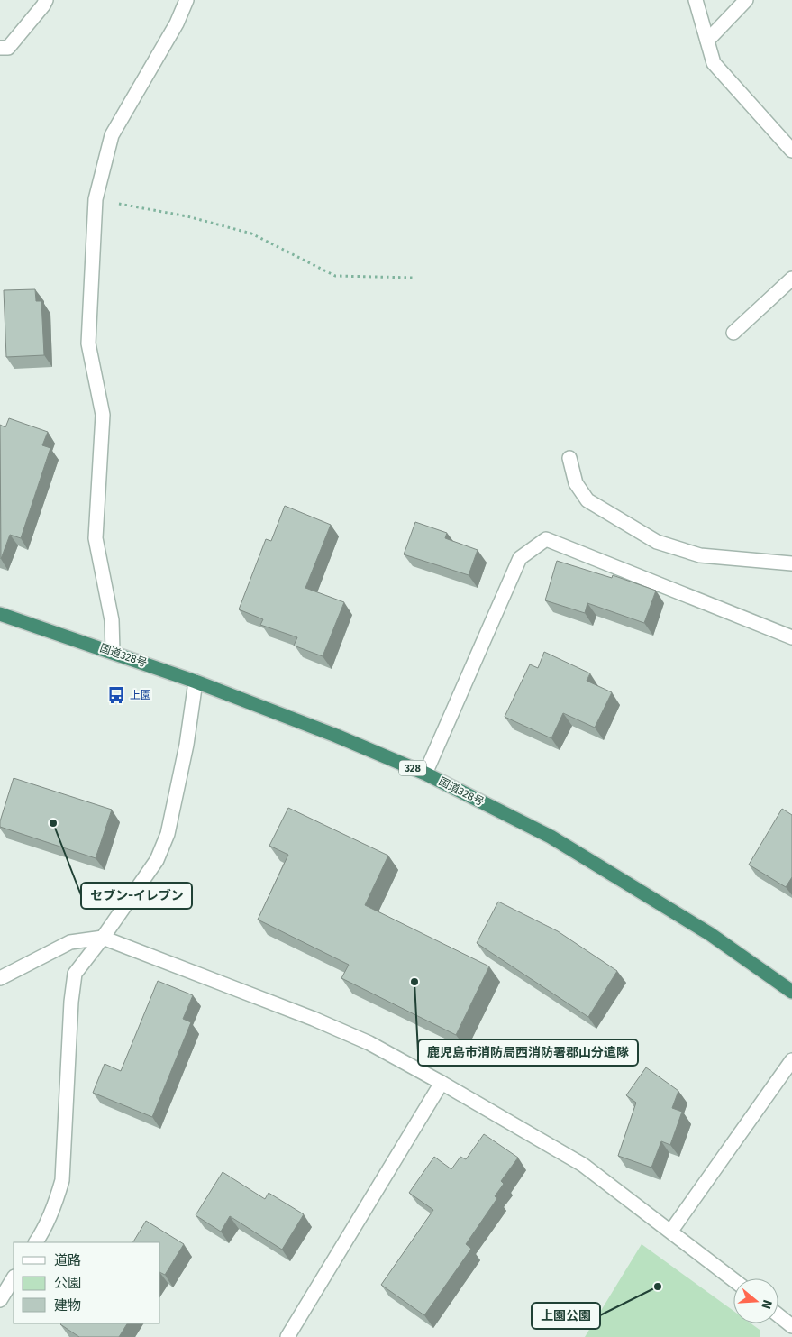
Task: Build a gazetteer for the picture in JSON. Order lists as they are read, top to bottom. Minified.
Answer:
{"streets":{"highway":["国道328号","328"]},"places":{"bus stop":["上園"],"other":["セブン-イレブン","鹿児島市消防局西消防署郡山分遣隊","上園公園"]},"legend":["道路","公園","建物"],"north":"right"}
